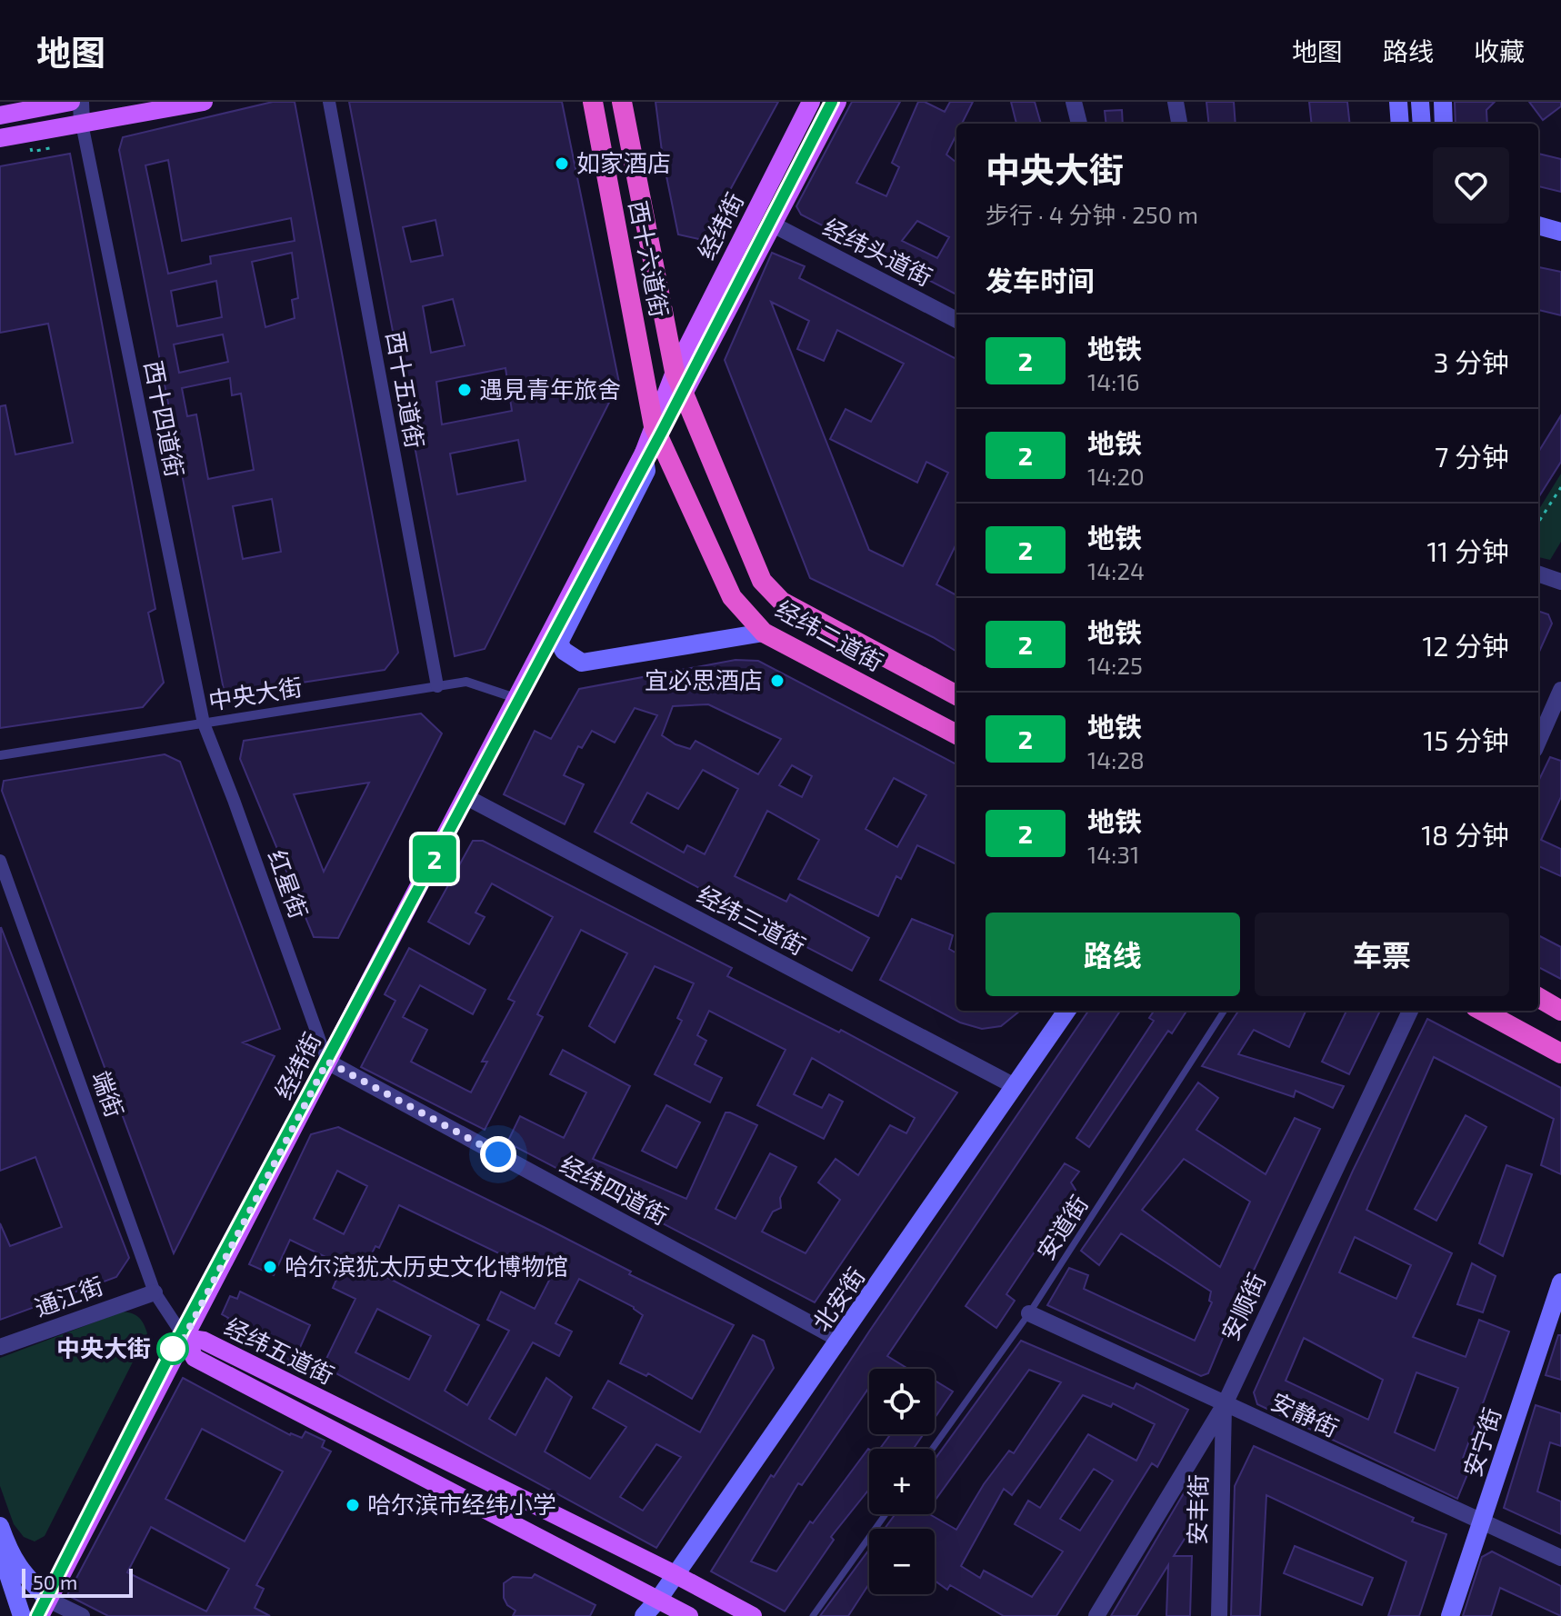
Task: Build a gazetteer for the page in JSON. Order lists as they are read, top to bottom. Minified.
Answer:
{"streets":{"highway":["西十六道街","经纬二道街"],"main road":["经纬街","北安街","经纬五道街","安宁街"],"street":["经纬头道街","西十五道街","西十四道街","中央大街","红星街","经纬三道街","端街","经纬四道街","通江街","安顺街","安静街","安丰街"],"lane":["安道街"]},"crossings":[["经纬街","经纬头道街"],["经纬街","西十六道街"],["经纬街","经纬二道街"],["经纬街","中央大街"],["经纬街","红星街"],["经纬街","经纬三道街"],["经纬街","端街"],["经纬街","经纬四道街"],["经纬街","经纬五道街"],["西十六道街","经纬二道街"],["西十五道街","中央大街"],["西十四道街","中央大街"],["西十四道街","红星街"],["中央大街","红星街"],["红星街","经纬四道街"],["经纬三道街","北安街"],["端街","通江街"],["端街","经纬五道街"],["经纬四道街","北安街"],["安道街","安静街"],["北安街","经纬五道街"],["安顺街","安静街"],["安顺街","安丰街"],["安静街","安宁街"],["安静街","安丰街"]],"places":["如家酒店","遇見青年旅舍","宜必思酒店","哈尔滨犹太历史文化博物馆","中央大街","哈尔滨市经纬小学"],"lines":["metro line 2"],"scale_bar":"50 m","page":{"header":"地图","nav":["地图","路线","收藏"],"on_map":"2","heading":[["中央大街","步行 · 4 分钟 · 250 m"],"发车时间"],"list":[{"mark":"2","name":"地铁","note":"14:16","value":"3 分钟"},{"mark":"2","name":"地铁","note":"14:20","value":"7 分钟"},{"mark":"2","name":"地铁","note":"14:24","value":"11 分钟"},{"mark":"2","name":"地铁","note":"14:25","value":"12 分钟"},{"mark":"2","name":"地铁","note":"14:28","value":"15 分钟"},{"mark":"2","name":"地铁","note":"14:31","value":"18 分钟"}],"buttons":["路线","车票"],"map_buttons":["+","−"],"scale":"50 m"}}
